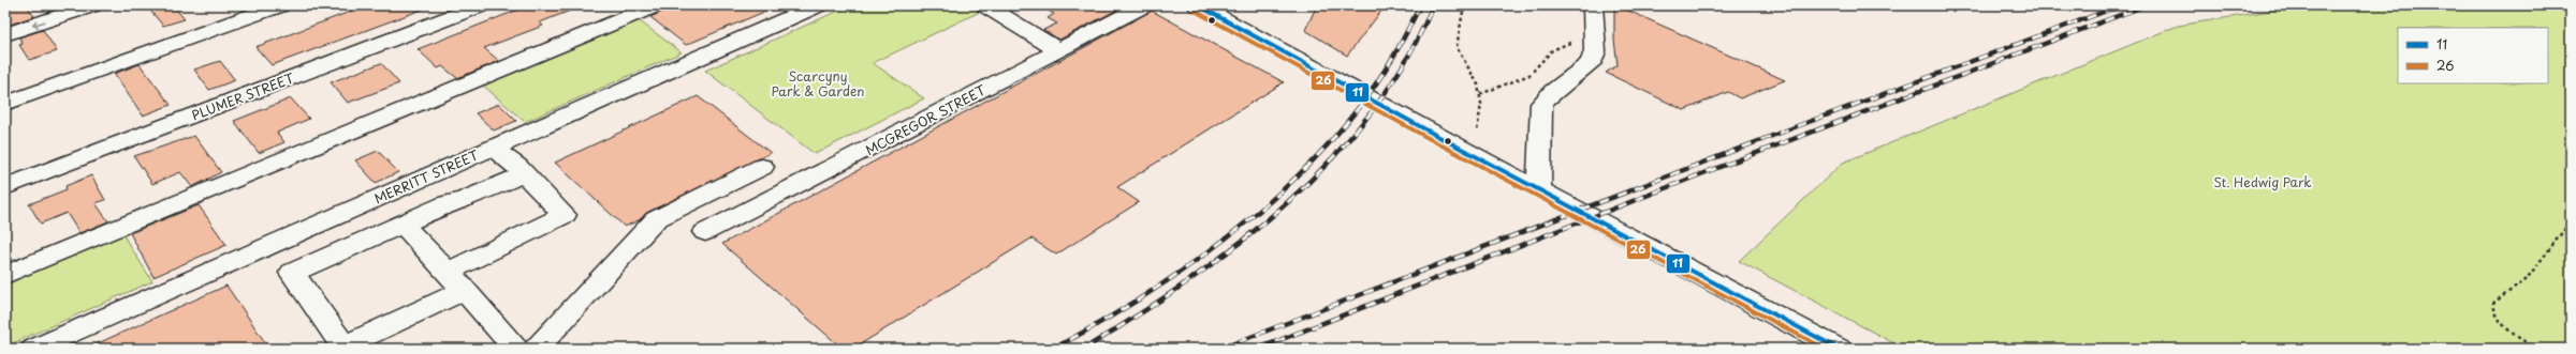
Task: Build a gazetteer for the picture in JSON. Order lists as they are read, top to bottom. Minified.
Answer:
{"streets":{"street":["PLUMER STREET","MCGREGOR STREET","MERRITT STREET"]},"parks":["Scarcyny Park & Garden","St. Hedwig Park"],"lines":["transit line 11","transit line 26"],"legend":["11","26"]}
